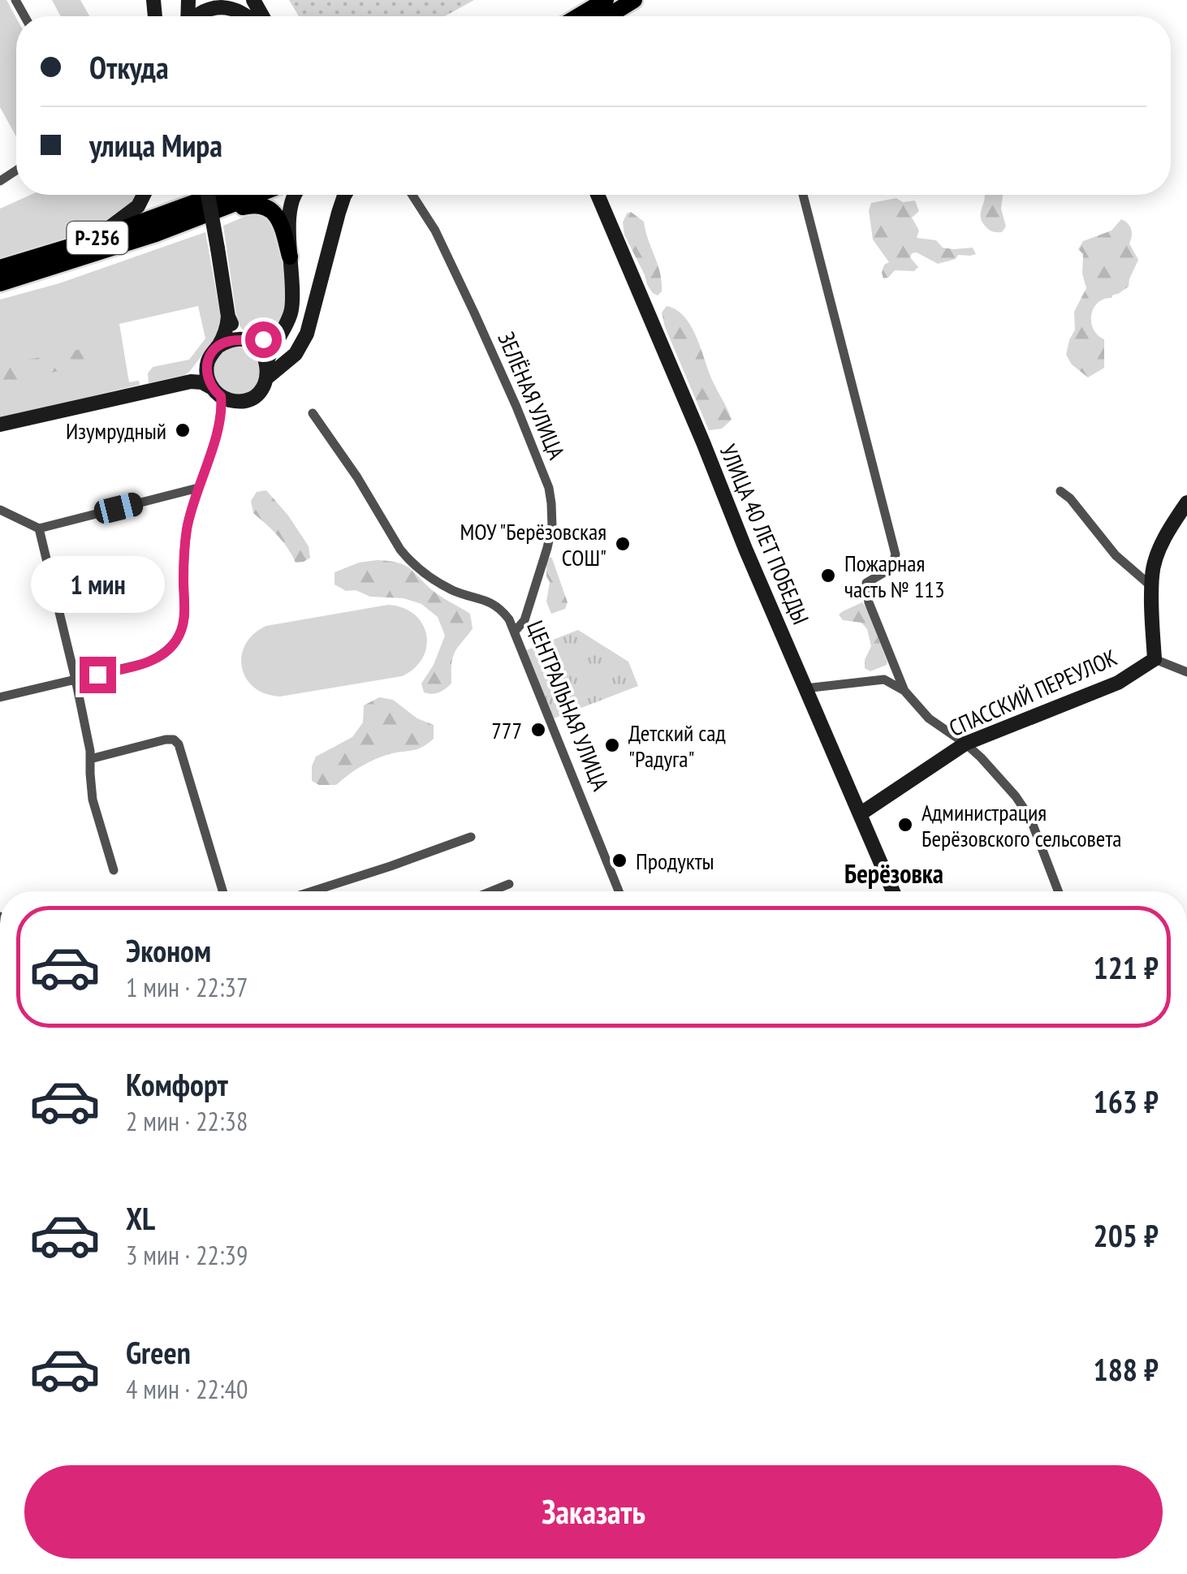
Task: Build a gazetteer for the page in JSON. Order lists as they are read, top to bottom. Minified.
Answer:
{"streets":{"highway":["Р-256"],"street":["ЗЕЛЁНАЯ УЛИЦА","УЛИЦА 40 ЛЕТ ПОБЕДЫ","СПАССКИЙ ПЕРЕУЛОК","ЦЕНТРАЛЬНАЯ УЛИЦА"]},"crossings":[["ЗЕЛЁНАЯ УЛИЦА","ЦЕНТРАЛЬНАЯ УЛИЦА"],["УЛИЦА 40 ЛЕТ ПОБЕДЫ","СПАССКИЙ ПЕРЕУЛОК"]],"districts":["Берёзовка"],"places":["Изумрудный","МОУ \"Берёзовская СОШ\"","Пожарная часть № 113","777","Детский сад \"Радуга\"","Администрация Берёзовского сельсовета","Продукты"],"page":{"banner":["Откуда","улица Мира"],"bubble":"1 мин","list":[{"name":"Эконом","note":"1 мин · 22:37","value":"121 ₽"},{"name":"Комфорт","note":"2 мин · 22:38","value":"163 ₽"},{"name":"XL","note":"3 мин · 22:39","value":"205 ₽"},{"name":"Green","note":"4 мин · 22:40","value":"188 ₽"}],"buttons":"Заказать"}}
